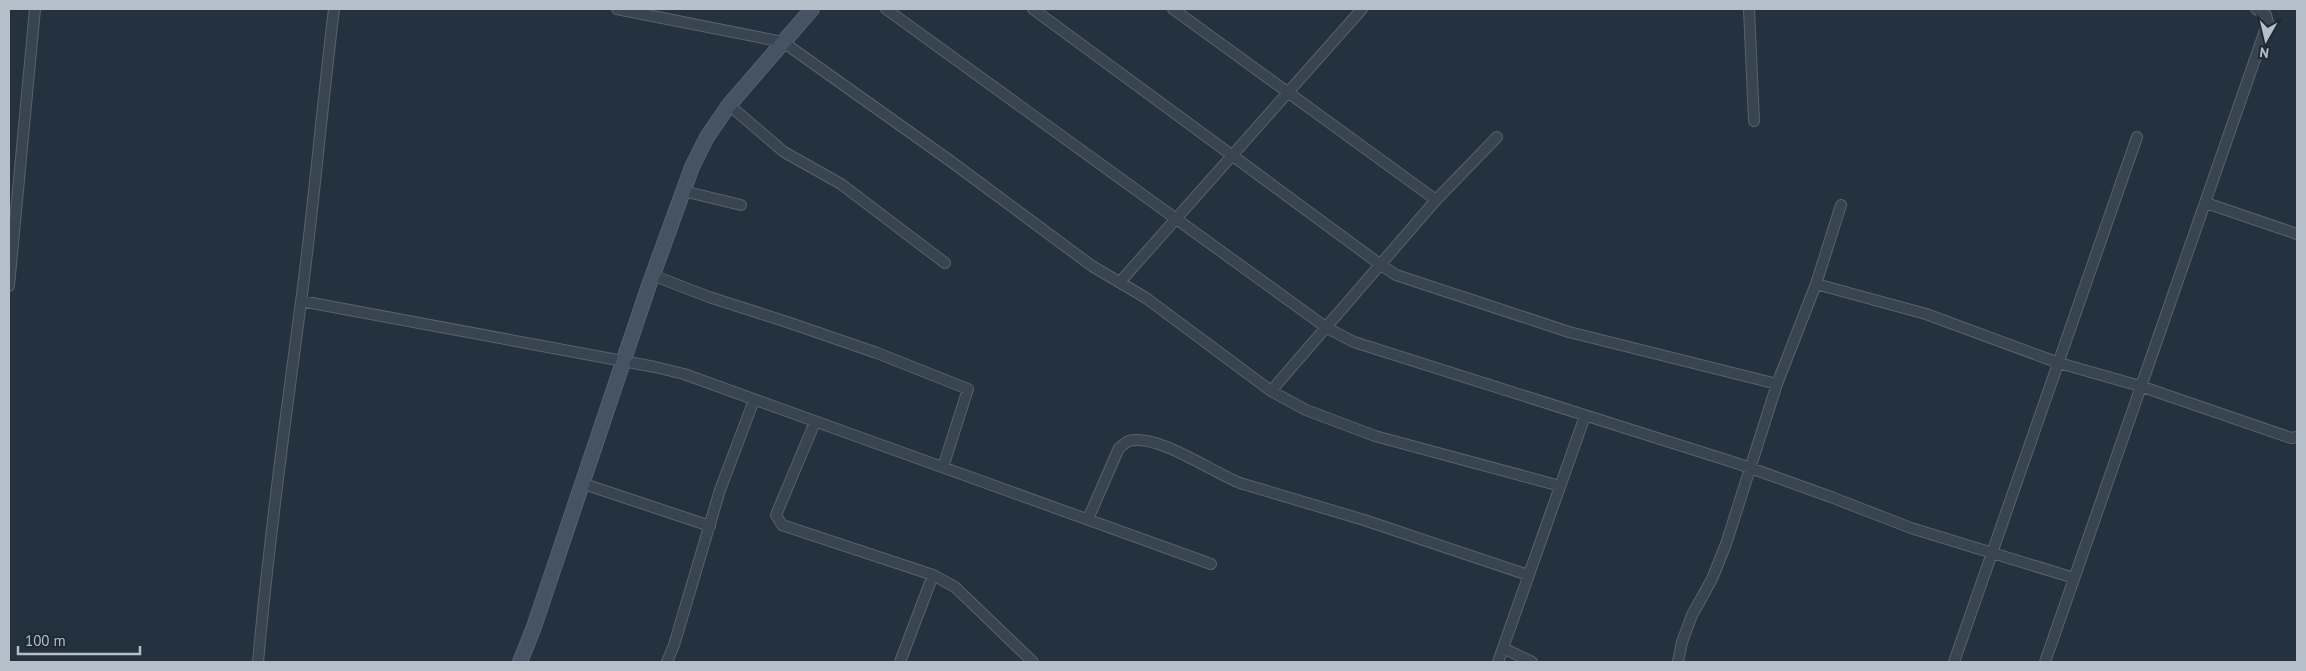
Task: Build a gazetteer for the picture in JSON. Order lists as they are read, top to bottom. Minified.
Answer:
{"scale_bar":"100 m","north":"bottom"}
